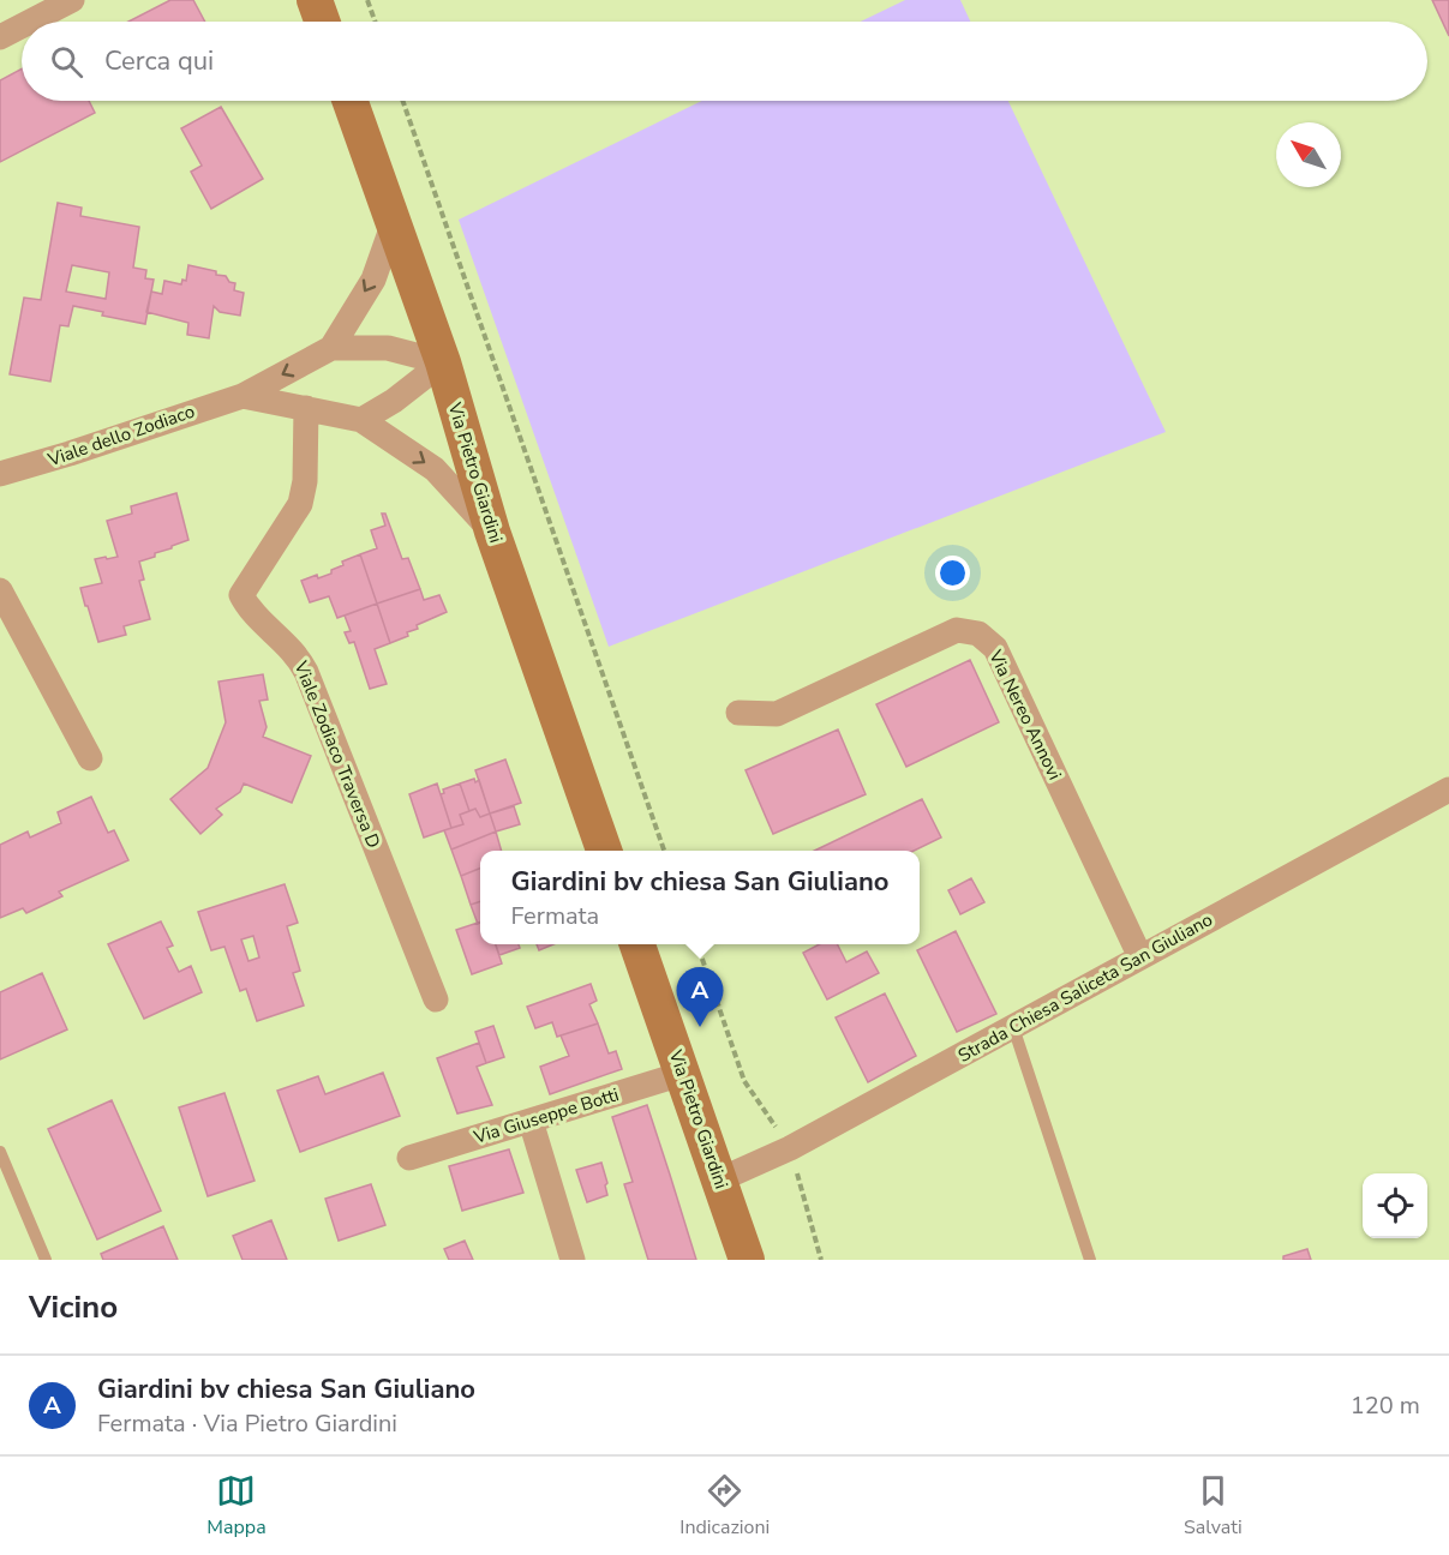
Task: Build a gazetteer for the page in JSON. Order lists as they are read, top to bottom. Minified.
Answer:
{"streets":{"main road":["Via Pietro Giardini"],"street":["Viale dello Zodiaco","Via Nereo Annovi","Viale Zodiaco Traversa D","Strada Chiesa Saliceta San Giuliano","Via Giuseppe Botti"]},"crossings":[["Viale dello Zodiaco","Via Pietro Giardini"],["Viale dello Zodiaco","Viale Zodiaco Traversa D"],["Via Pietro Giardini","Strada Chiesa Saliceta San Giuliano"],["Via Pietro Giardini","Via Giuseppe Botti"],["Via Nereo Annovi","Strada Chiesa Saliceta San Giuliano"]],"north":"top left","page":{"search":"Cerca qui","popup":["Giardini bv chiesa San Giuliano","Fermata"],"pins":"A","heading":"Vicino","list":[{"mark":"A","name":"Giardini bv chiesa San Giuliano","note":"Fermata · Via Pietro Giardini","value":"120 m"}],"nav":["Mappa","Indicazioni","Salvati"]}}
